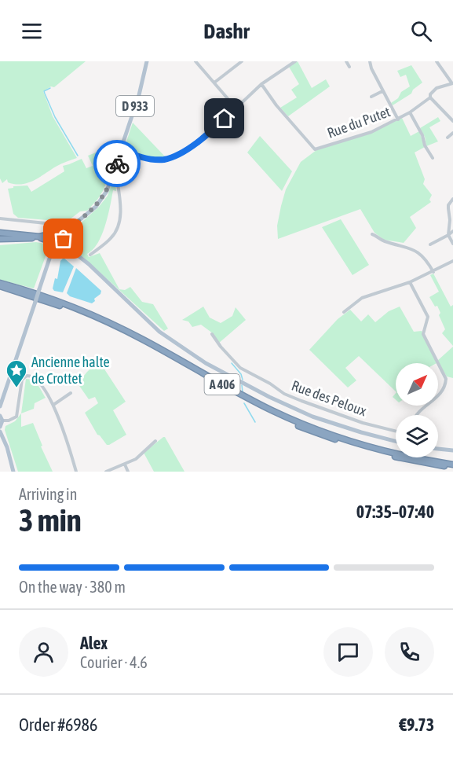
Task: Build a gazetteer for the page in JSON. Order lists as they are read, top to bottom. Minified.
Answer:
{"streets":{"highway":["A 406"],"main road":["D 933"],"street":["Rue du Putet","Rue des Peloux"]},"places":{"place":["Ancienne halte de Crottet"]},"north":"top right","page":{"header":"Dashr","heading":["3 min","Arriving in","07:35–07:40"],"panel":["Alex","Courier · 4.6","Order #6986","€9.73"],"bar":"On the way · 380 m"}}
